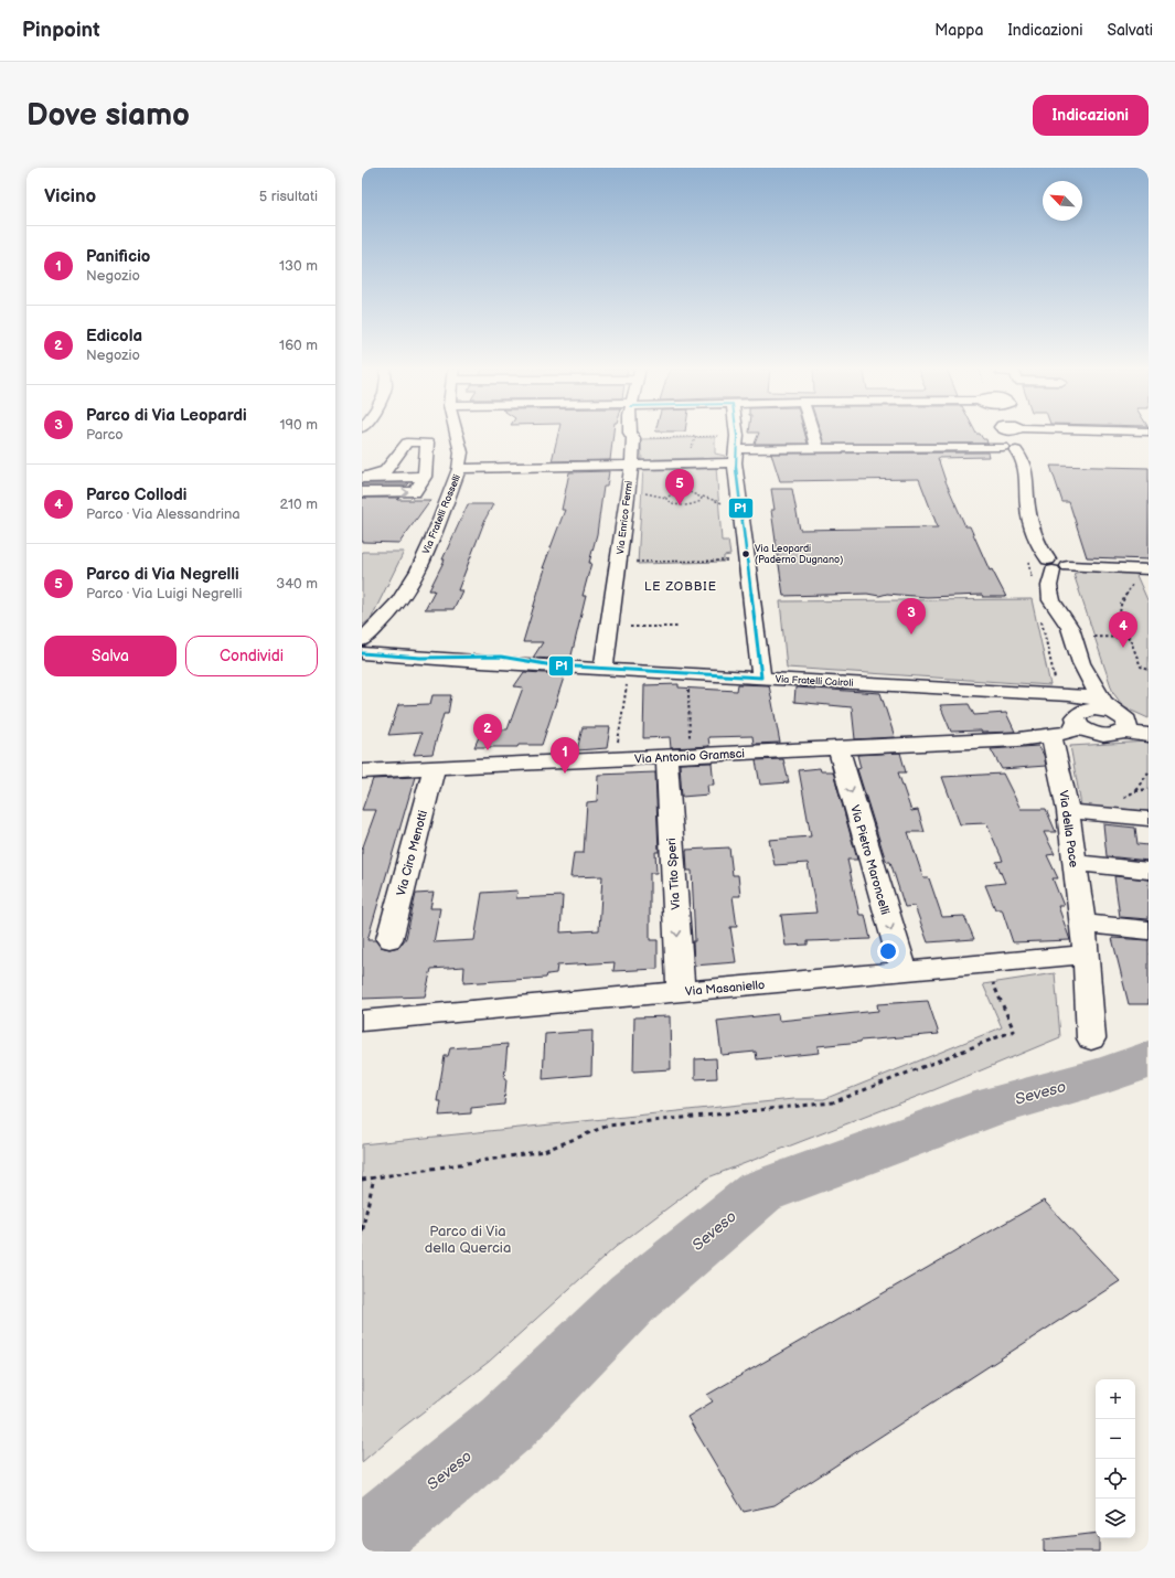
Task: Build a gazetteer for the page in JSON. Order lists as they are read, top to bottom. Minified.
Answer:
{"streets":{"main road":["Via Fratelli Rosselli","Via Enrico Fermi","Via Fratelli Cairoli","Via Antonio Gramsci","Via della Pace","Via Ciro Menotti","Via Pietro Maroncelli","Via Tito Speri","Via Masaniello"]},"crossings":[["Via Enrico Fermi","Via Fratelli Cairoli"],["Via Fratelli Cairoli","Via Antonio Gramsci"],["Via Antonio Gramsci","Via della Pace"],["Via Antonio Gramsci","Via Ciro Menotti"],["Via Antonio Gramsci","Via Pietro Maroncelli"],["Via Antonio Gramsci","Via Tito Speri"],["Via della Pace","Via Masaniello"],["Via Pietro Maroncelli","Via Masaniello"],["Via Tito Speri","Via Masaniello"]],"one_way":["Via Pietro Maroncelli","Via Tito Speri"],"districts":["LE ZOBBIE"],"water":["Seveso"],"parks":["Parco di Via della Quercia"],"places":["Via Leopardi (Paderno Dugnano)"],"lines":["transit line P1"],"north":"top left","page":{"header":"Pinpoint","nav":["Mappa","Indicazioni","Salvati"],"buttons":["Indicazioni",["Salva","Condividi"]],"title":"Dove siamo","heading":["Vicino","5 risultati"],"list":[{"mark":"1","name":"Panificio","note":"Negozio","value":"130 m"},{"mark":"2","name":"Edicola","note":"Negozio","value":"160 m"},{"mark":"3","name":"Parco di Via Leopardi","note":"Parco","value":"190 m"},{"mark":"4","name":"Parco Collodi","note":"Parco · Via Alessandrina","value":"210 m"},{"mark":"5","name":"Parco di Via Negrelli","note":"Parco · Via Luigi Negrelli","value":"340 m"}],"pins":["5","3","4","2","1"],"map_buttons":["+","−"]}}
